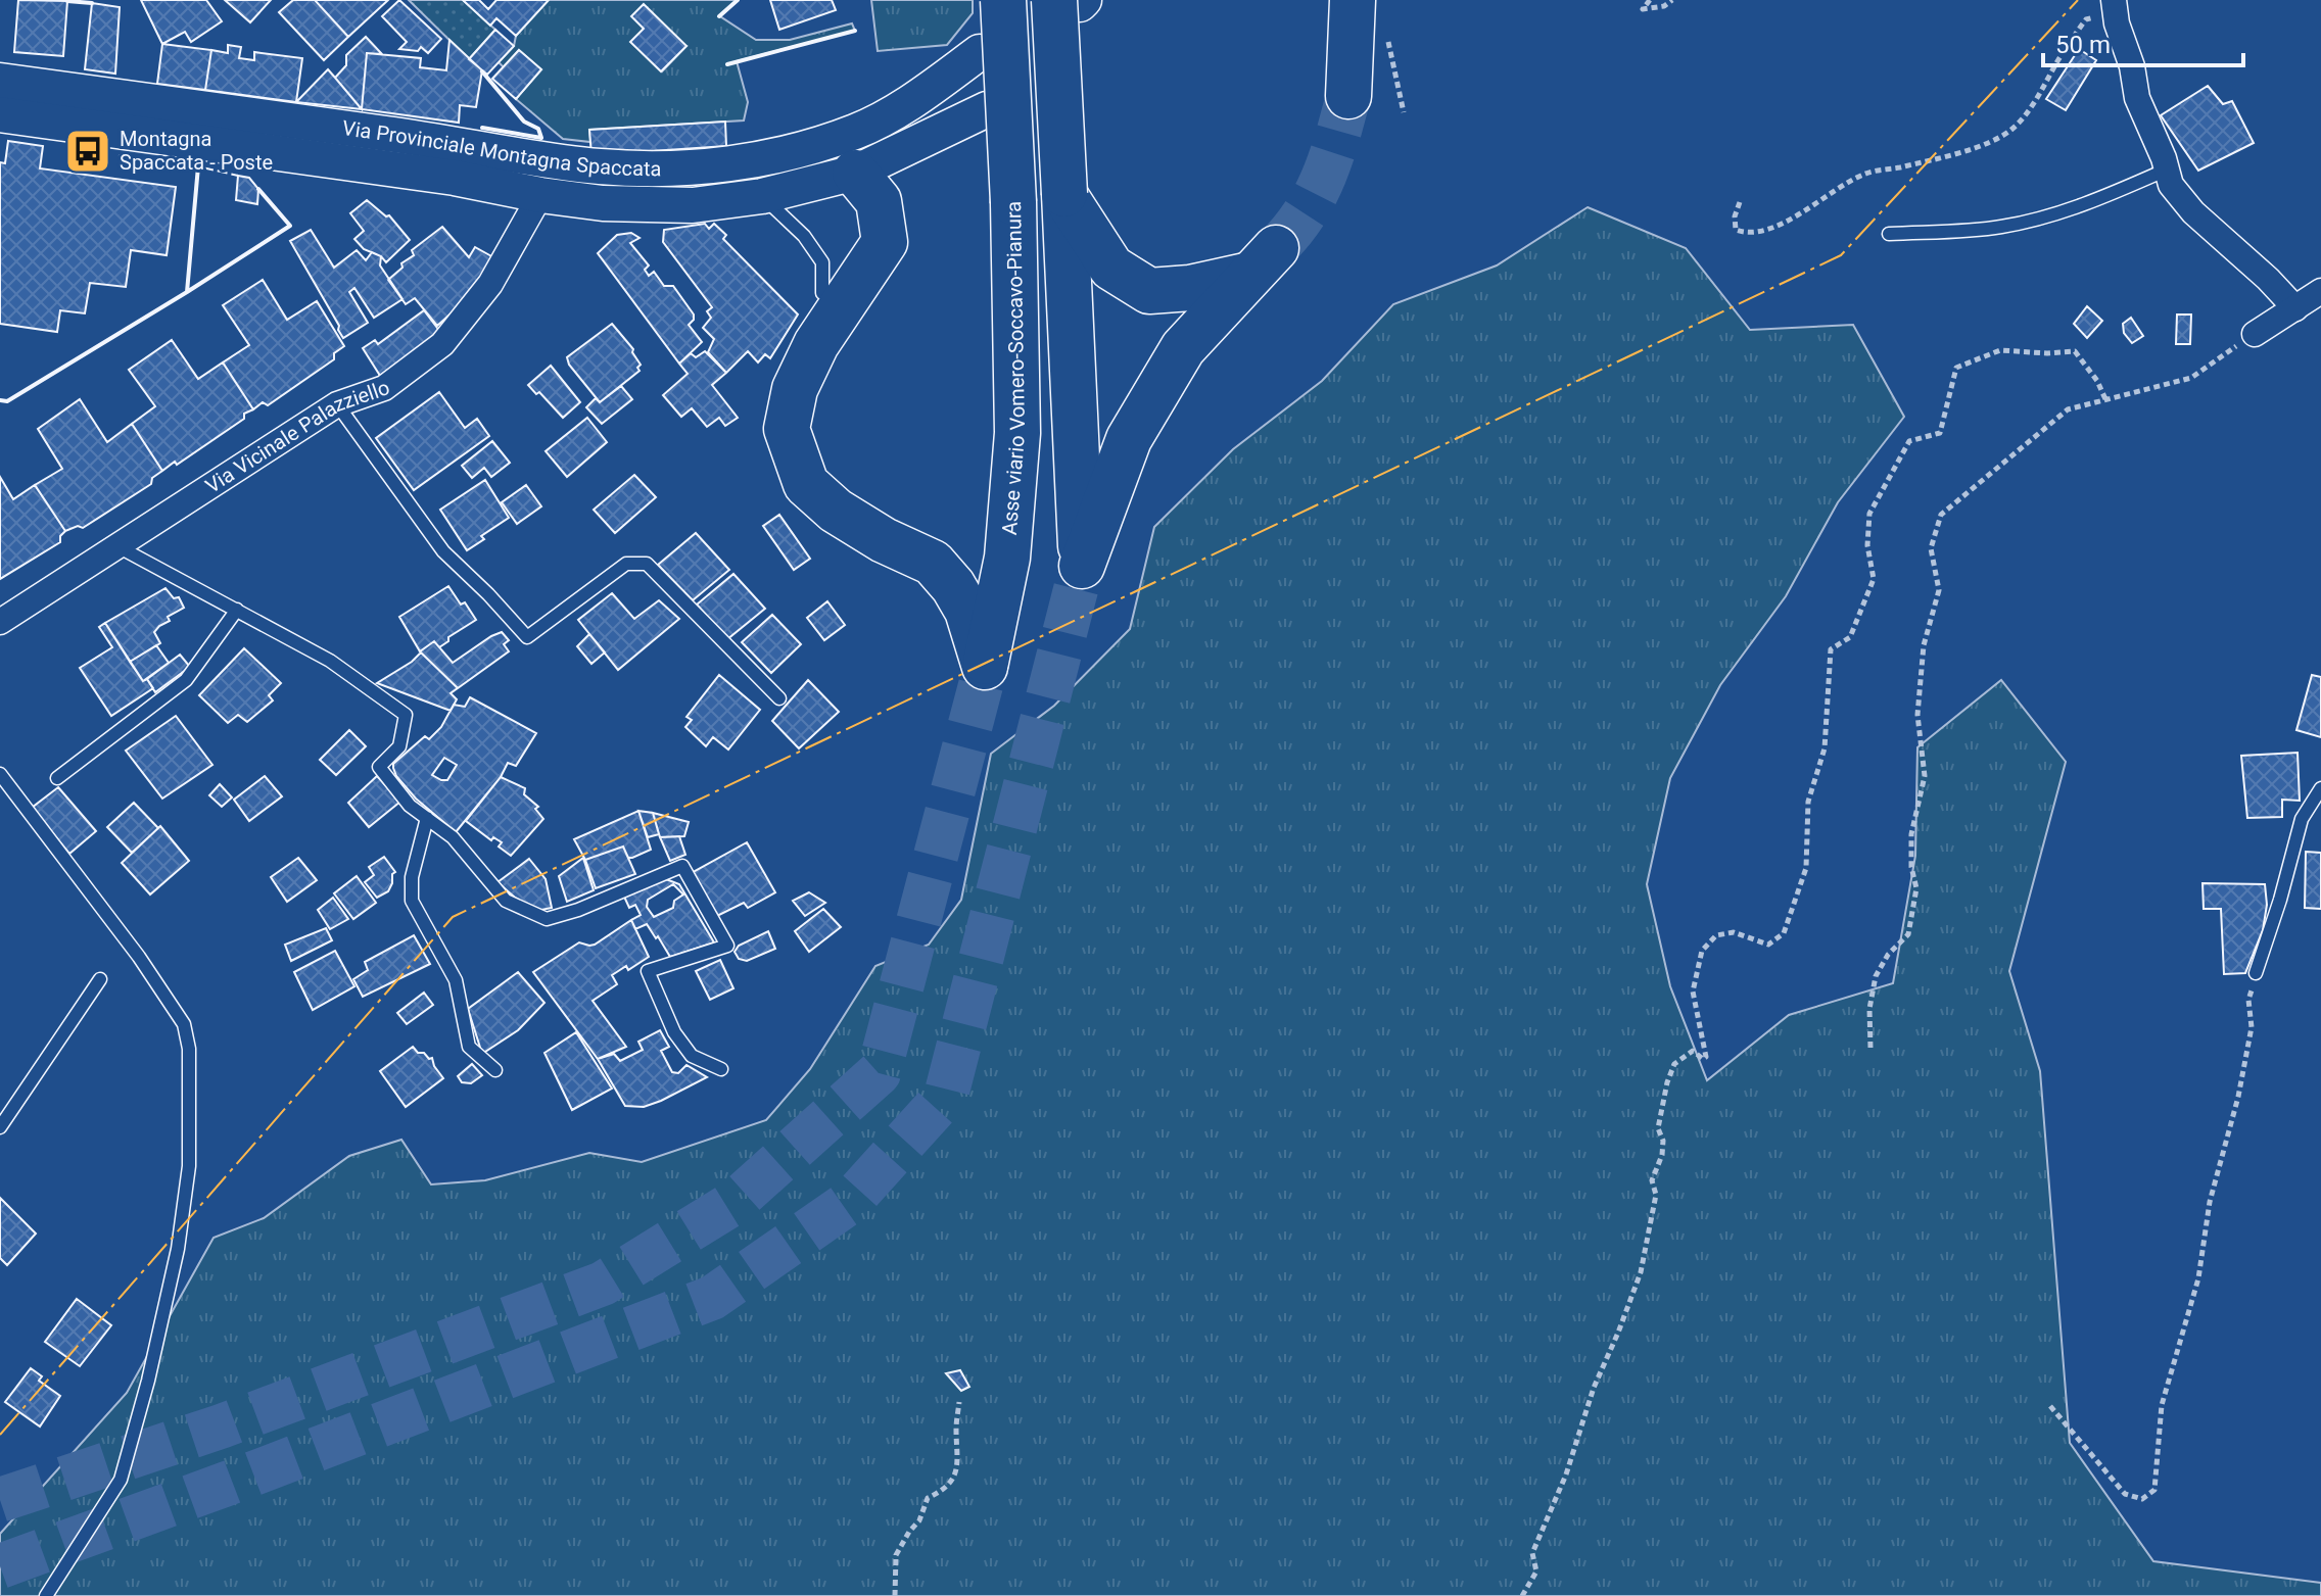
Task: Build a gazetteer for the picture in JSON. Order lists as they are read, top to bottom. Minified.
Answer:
{"streets":{"highway":["Asse viario Vomero-Soccavo-Pianura"],"street":["Via Provinciale Montagna Spaccata","Via Vicinale Palazziello"]},"crossings":[["Via Provinciale Montagna Spaccata","Asse viario Vomero-Soccavo-Pianura"],["Via Provinciale Montagna Spaccata","Via Vicinale Palazziello"]],"places":{"bus stop":["Montagna Spaccata - Poste"]},"scale_bar":"50 m"}
